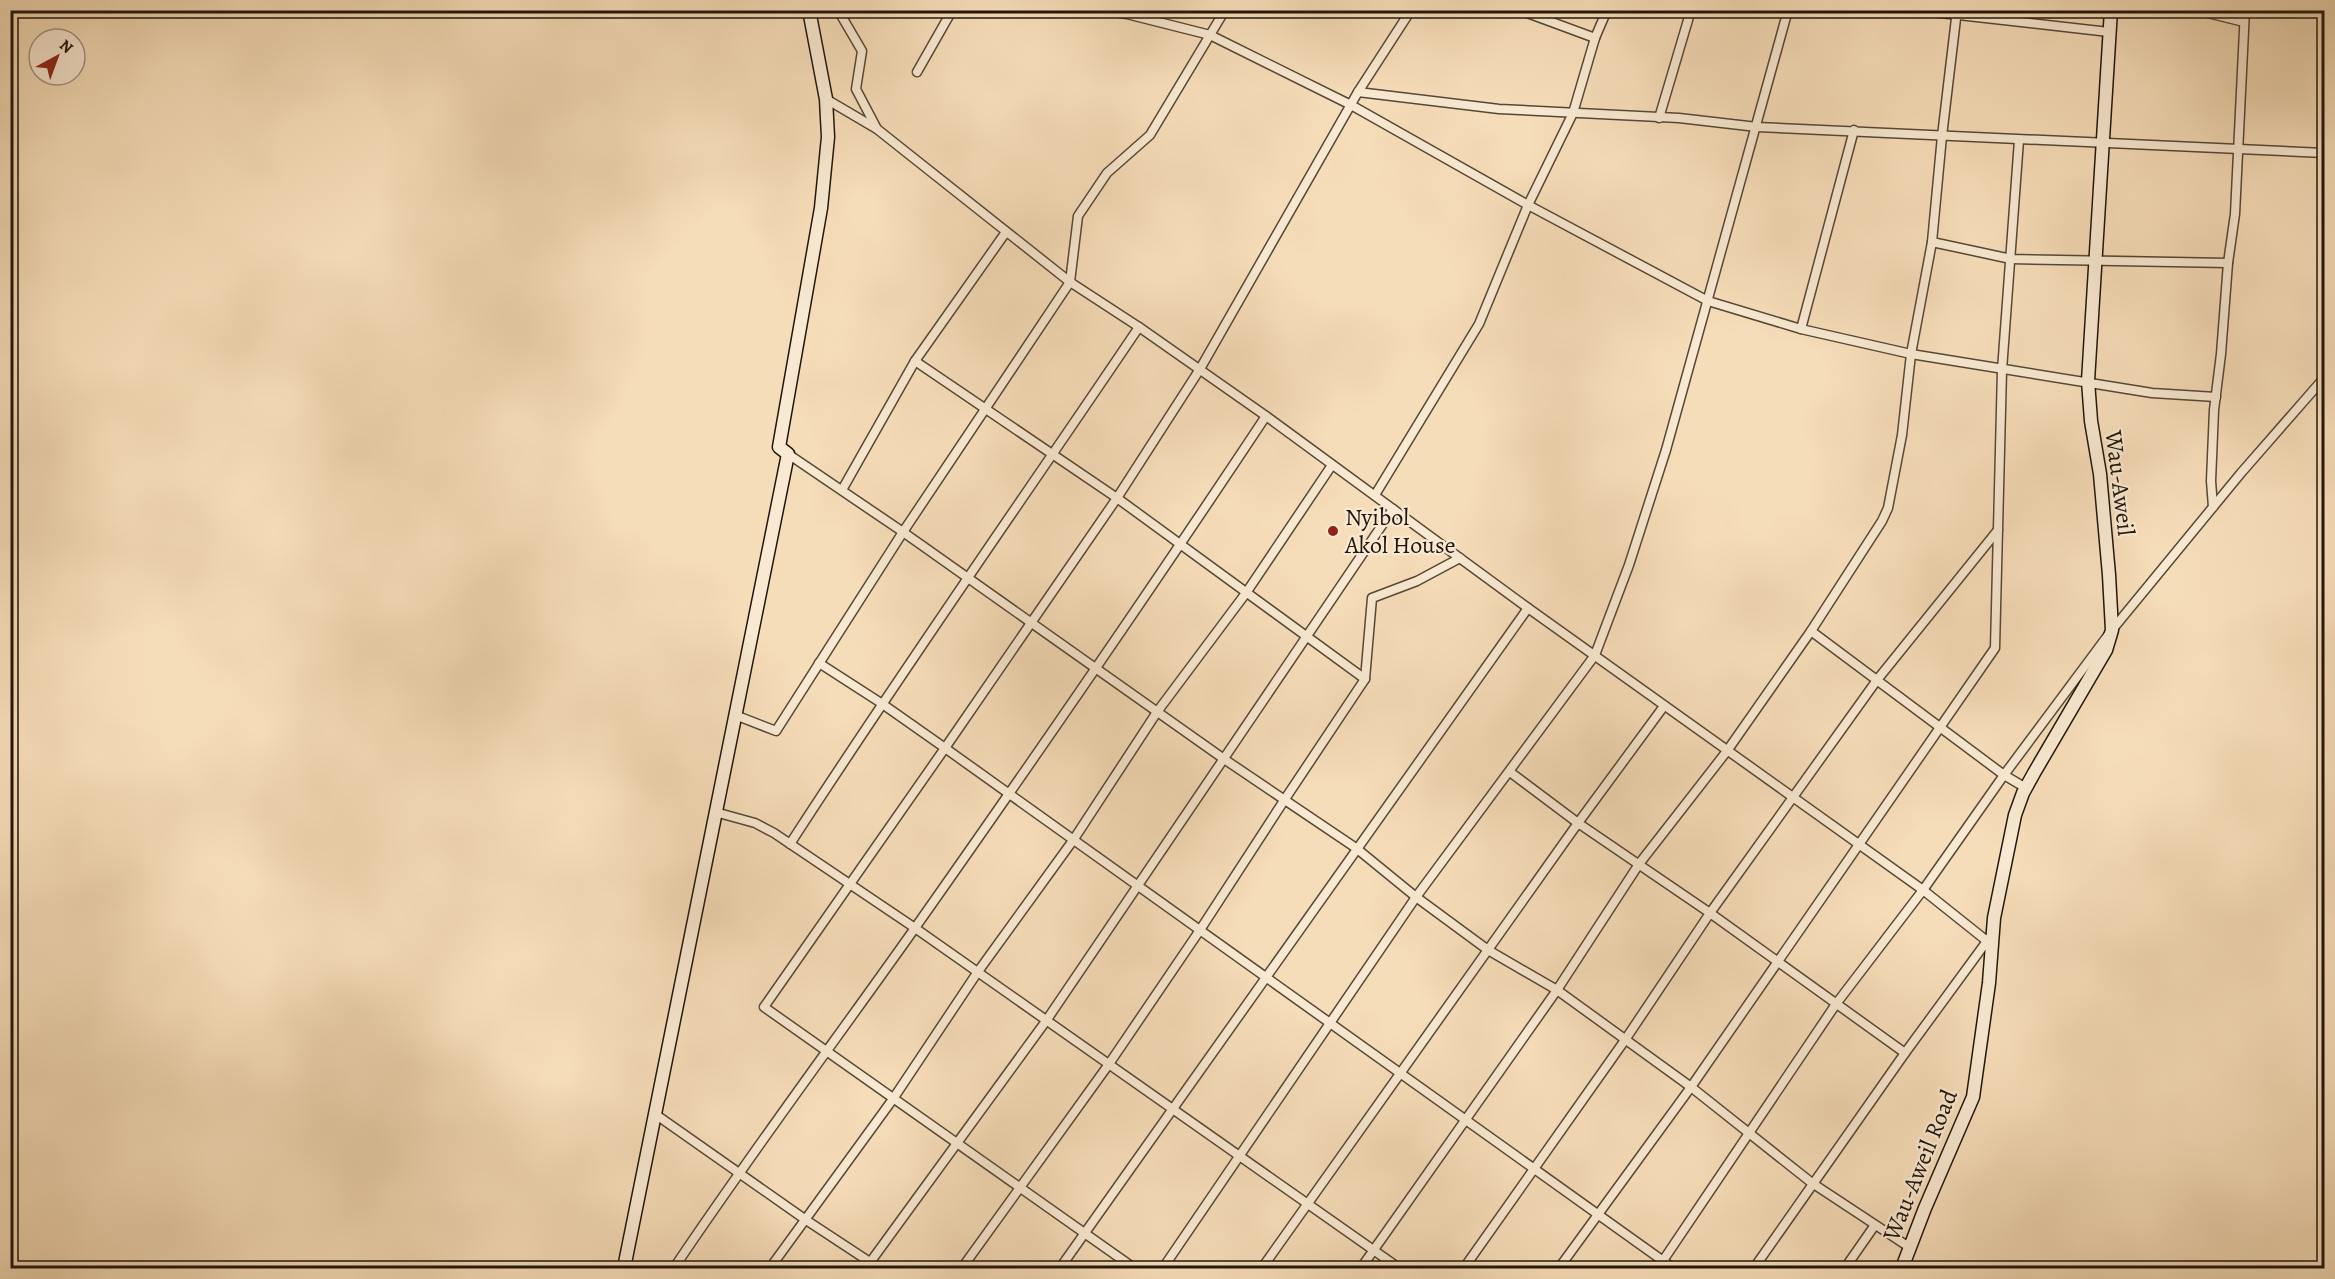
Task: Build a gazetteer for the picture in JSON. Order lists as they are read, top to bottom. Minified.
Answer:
{"streets":{"street":["Wau-Aweil","Wau-Aweil Road"]},"crossings":[["Wau-Aweil","Wau-Aweil Road"]],"places":["Nyibol Akol House"],"north":"top right"}
